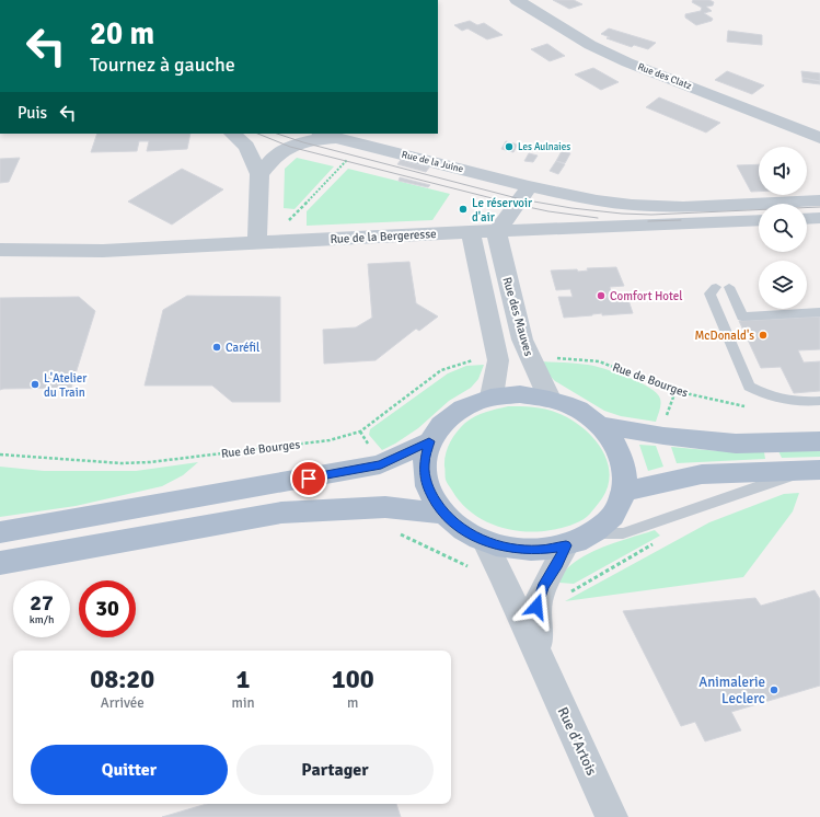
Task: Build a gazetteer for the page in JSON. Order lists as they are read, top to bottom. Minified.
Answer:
{"streets":{"street":["Rue des Clatz","Rue de la Juine","Rue de la Bergeresse","Rue des Mauves","Rue d'Artois"],"path":["Rue de Bourges"]},"crossings":[["Rue de la Bergeresse","Rue des Mauves"],["Rue des Mauves","Rue de Bourges"]],"places":["Les Aulnaies","Le réservoir d'air","Comfort Hotel","McDonald's","Caréfil","L'Atelier du Train","Animalerie Leclerc"],"page":{"turn":["20 m","Tournez à gauche"],"then":"Puis","speed":"27 km/h","limit":"30","eta":["08:20","Arrivée","1","min","100","m"],"buttons":["Quitter","Partager"]}}
